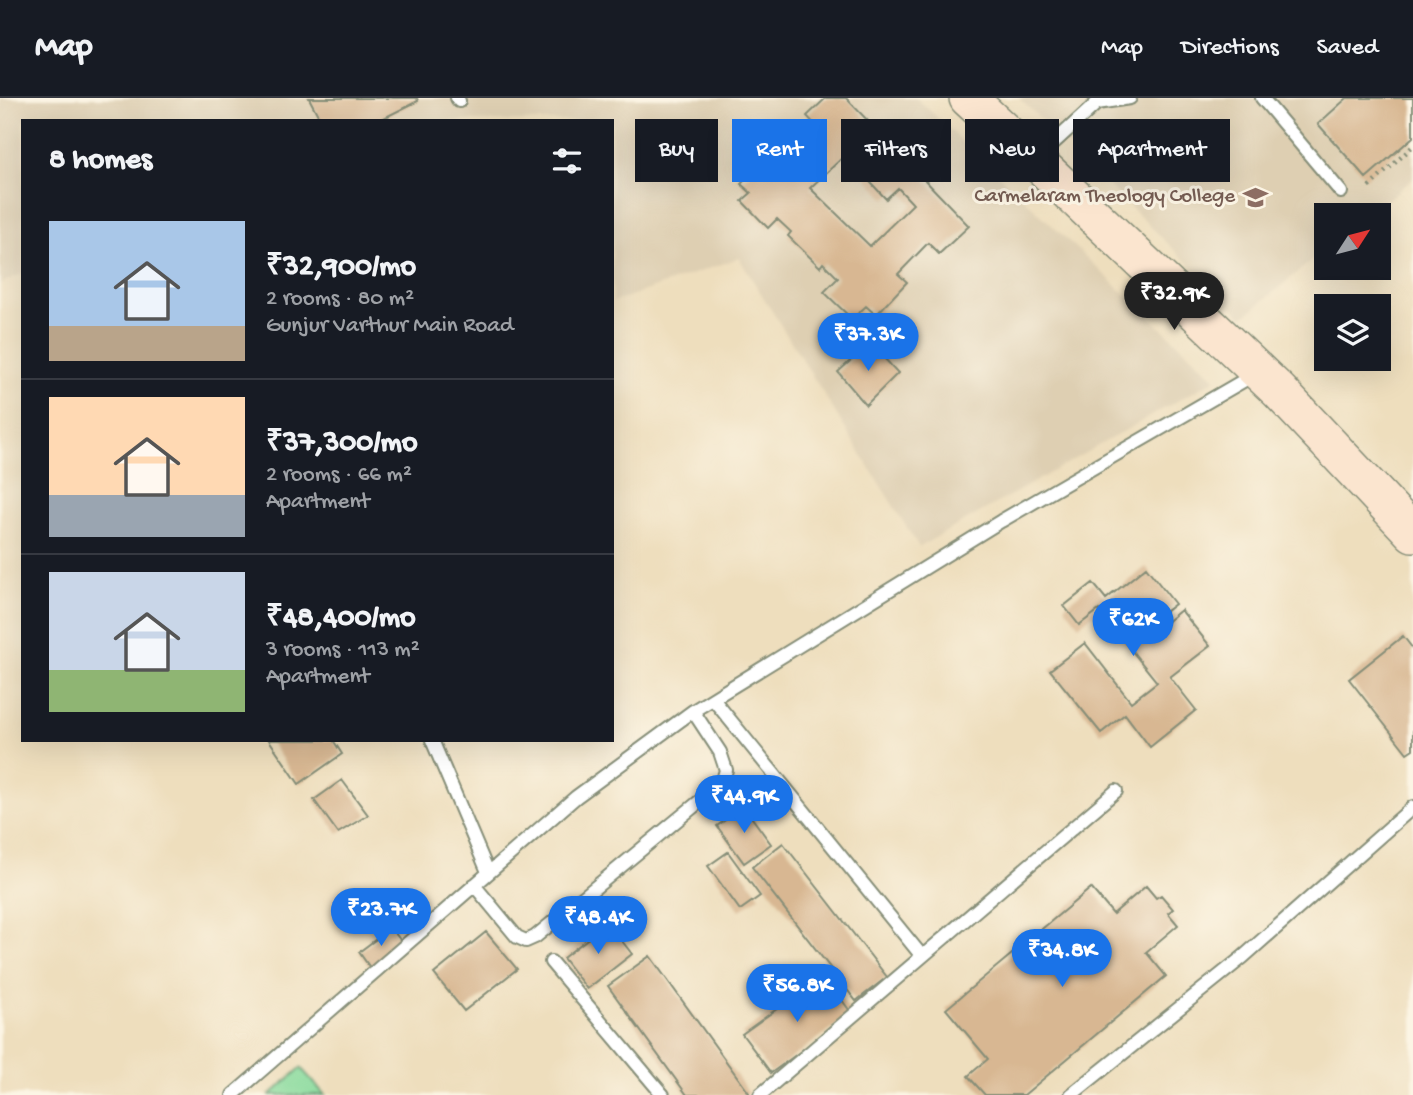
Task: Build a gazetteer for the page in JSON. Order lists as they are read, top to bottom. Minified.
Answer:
{"places":{"school or university":["Carmelaram Theology College"]},"north":"top right","page":{"header":"Map","nav":["Map","Directions","Saved"],"chip":["Buy","Rent","Filters","New","Apartment"],"heading":"8 homes","list":[{"name":"₹32,900/mo","note":"2 rooms · 80 m² · Gunjur Varthur Main Road"},{"name":"₹37,300/mo","note":"2 rooms · 66 m² · Apartment"},{"name":"₹48,400/mo","note":"3 rooms · 113 m² · Apartment"}],"price":["₹32.9K","₹37.3K","₹62K","₹44.9K","₹23.7K","₹48.4K","₹34.8K","₹56.8K"]}}
